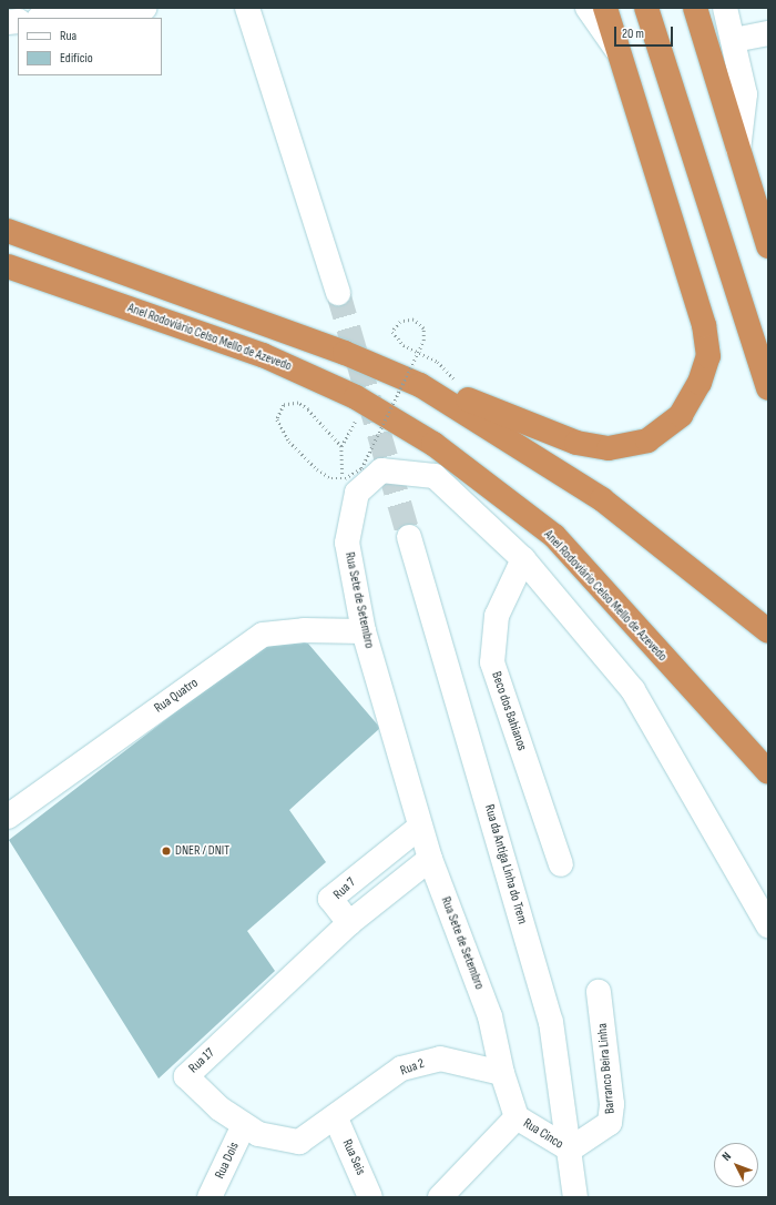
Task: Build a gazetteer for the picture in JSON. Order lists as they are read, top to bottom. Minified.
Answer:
{"streets":{"highway":["Anel Rodoviário Celso Mello de Azevedo"],"street":["Rua Sete de Setembro","Rua Quatro","Beco dos Bahianos","Rua da Antiga Linha do Trem","Rua 7","Rua 17","Rua 2","Barranco Beira Linha","Rua Cinco","Rua Seis","Rua Dois"]},"crossings":[["Rua Sete de Setembro","Rua Quatro"],["Rua Sete de Setembro","Beco dos Bahianos"],["Rua Sete de Setembro","Rua 7"],["Rua Sete de Setembro","Rua 2"],["Rua Sete de Setembro","Rua Cinco"],["Rua da Antiga Linha do Trem","Barranco Beira Linha"],["Rua da Antiga Linha do Trem","Rua Cinco"],["Rua 7","Rua 17"],["Rua 17","Rua 2"],["Rua 17","Rua Seis"],["Rua 17","Rua Dois"],["Rua 2","Rua Seis"],["Barranco Beira Linha","Rua Cinco"]],"places":["DNER / DNIT"],"legend":["Rua","Edifício"],"scale_bar":"20 m","north":"top left"}
